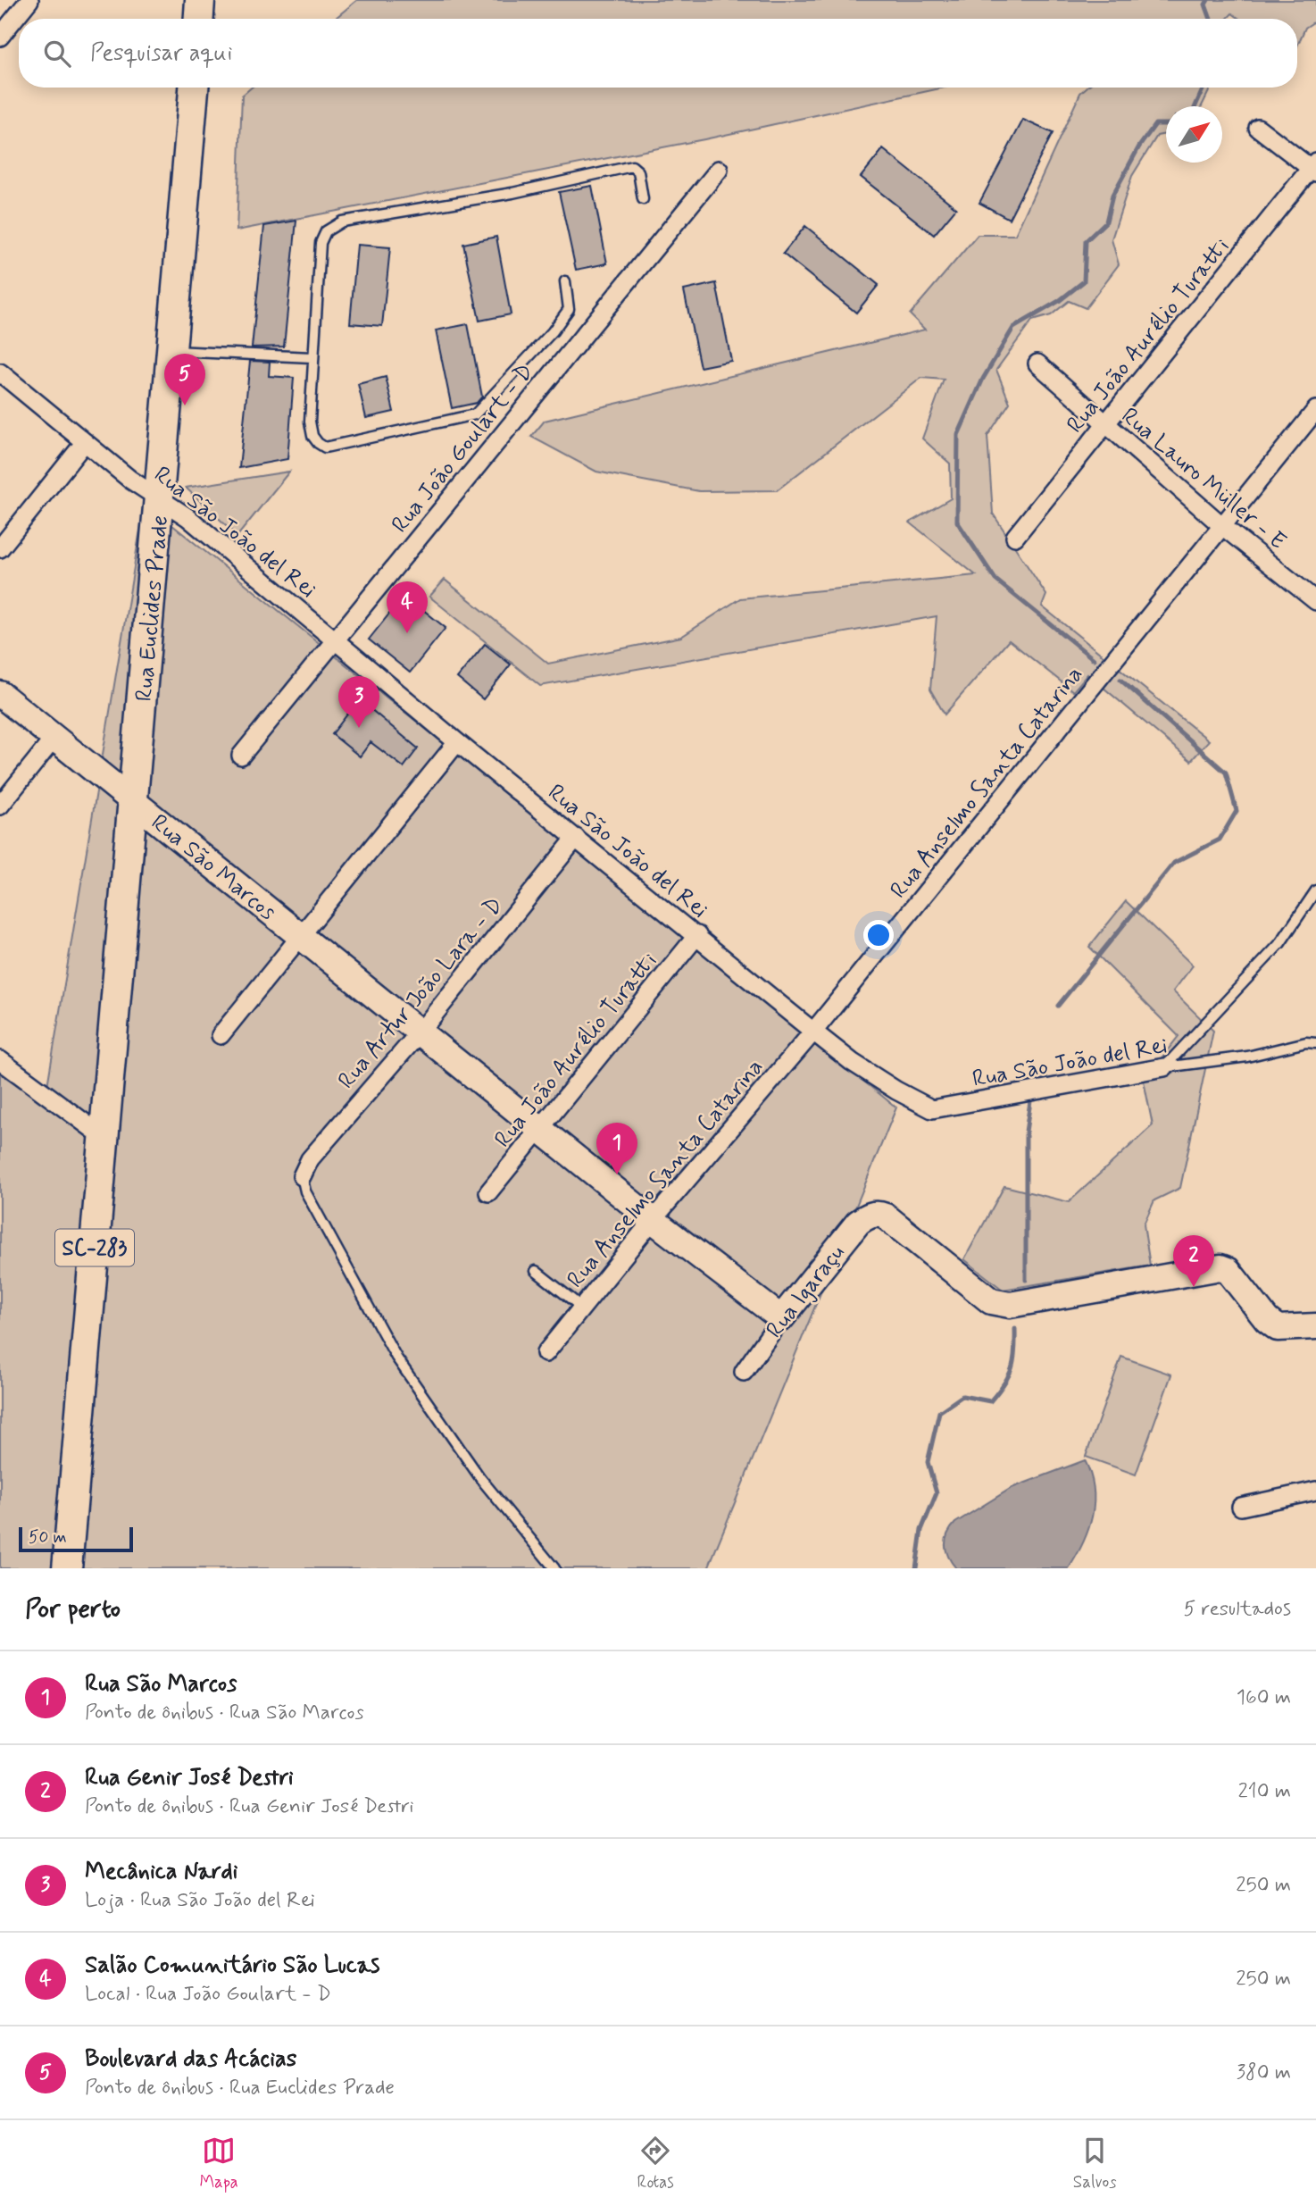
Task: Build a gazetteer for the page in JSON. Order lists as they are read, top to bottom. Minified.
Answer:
{"streets":{"main road":["Rua Euclides Prade","SC-283"],"street":["Rua João Aurélio Turatti","Rua João Goulart - D","Rua Lauro Müller - E","Rua São João del Rei","Rua Anselmo Santa Catarina","Rua São Marcos","Rua Artur João Lara - D","Rua Igaraçu"]},"crossings":[["Rua João Aurélio Turatti","Rua Lauro Müller - E"],["Rua João Aurélio Turatti","Rua São João del Rei"],["Rua João Aurélio Turatti","Rua São Marcos"],["Rua João Goulart - D","Rua São João del Rei"],["Rua Lauro Müller - E","Rua Anselmo Santa Catarina"],["Rua São João del Rei","Rua Euclides Prade"],["Rua São João del Rei","Rua Anselmo Santa Catarina"],["Rua São João del Rei","Rua Artur João Lara - D"],["Rua Euclides Prade","Rua São Marcos"],["Rua Euclides Prade","SC-283"],["Rua Anselmo Santa Catarina","Rua São Marcos"],["Rua São Marcos","Rua Artur João Lara - D"],["Rua São Marcos","Rua Igaraçu"]],"scale_bar":"50 m","north":"top right","page":{"search":"Pesquisar aqui","pins":["5","4","3","1","2"],"scale":"50 m","heading":["Por perto","5 resultados"],"list":[{"mark":"1","name":"Rua São Marcos","note":"Ponto de ônibus · Rua São Marcos","value":"160 m"},{"mark":"2","name":"Rua Genir José Destri","note":"Ponto de ônibus · Rua Genir José Destri","value":"210 m"},{"mark":"3","name":"Mecânica Nardi","note":"Loja · Rua São João del Rei","value":"250 m"},{"mark":"4","name":"Salão Comunitário São Lucas","note":"Local · Rua João Goulart - D","value":"250 m"},{"mark":"5","name":"Boulevard das Acácias","note":"Ponto de ônibus · Rua Euclides Prade","value":"380 m"}],"nav":["Mapa","Rotas","Salvos"]}}
